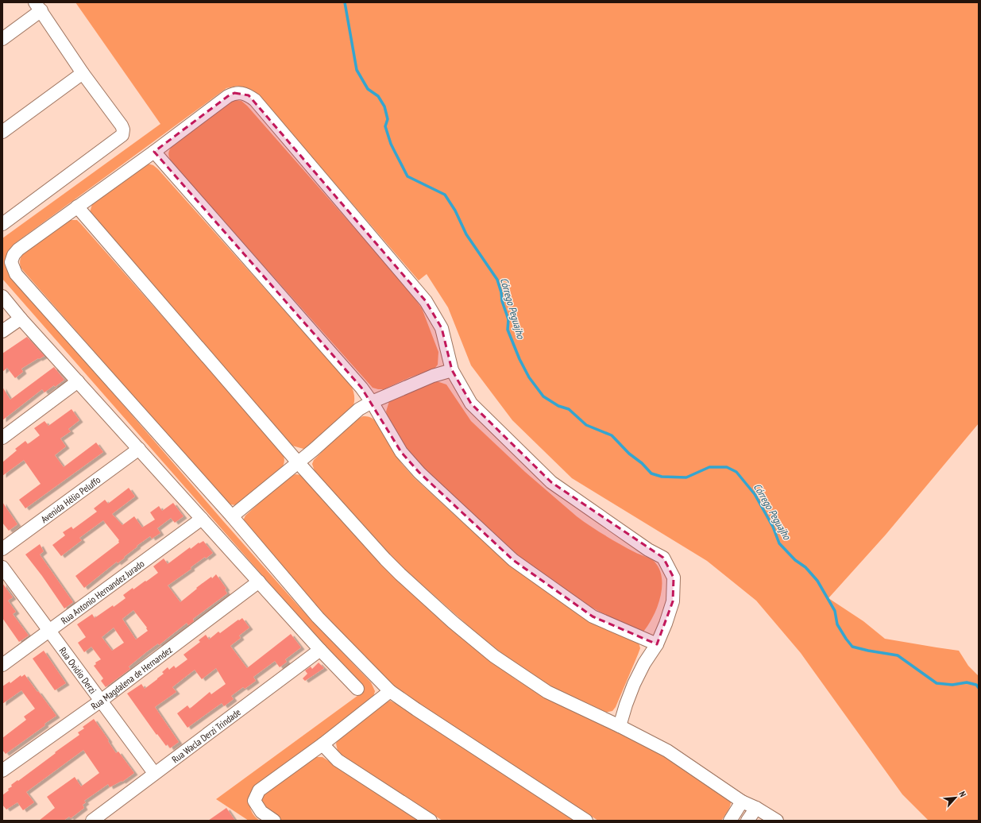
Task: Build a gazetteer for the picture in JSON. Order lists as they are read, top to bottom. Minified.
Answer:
{"streets":{"street":["Avenida Hélio Peluffo","Rua Antonio Hernandez Jurado","Rua Ovidio Derzi","Rua Magdalena de Hernandez","Rua Wacla Derzi Trindade"]},"crossings":[["Rua Antonio Hernandez Jurado","Rua Ovidio Derzi"],["Rua Ovidio Derzi","Rua Magdalena de Hernandez"],["Rua Ovidio Derzi","Rua Wacla Derzi Trindade"]],"water":["Córrego Peguajho"],"north":"top right"}
